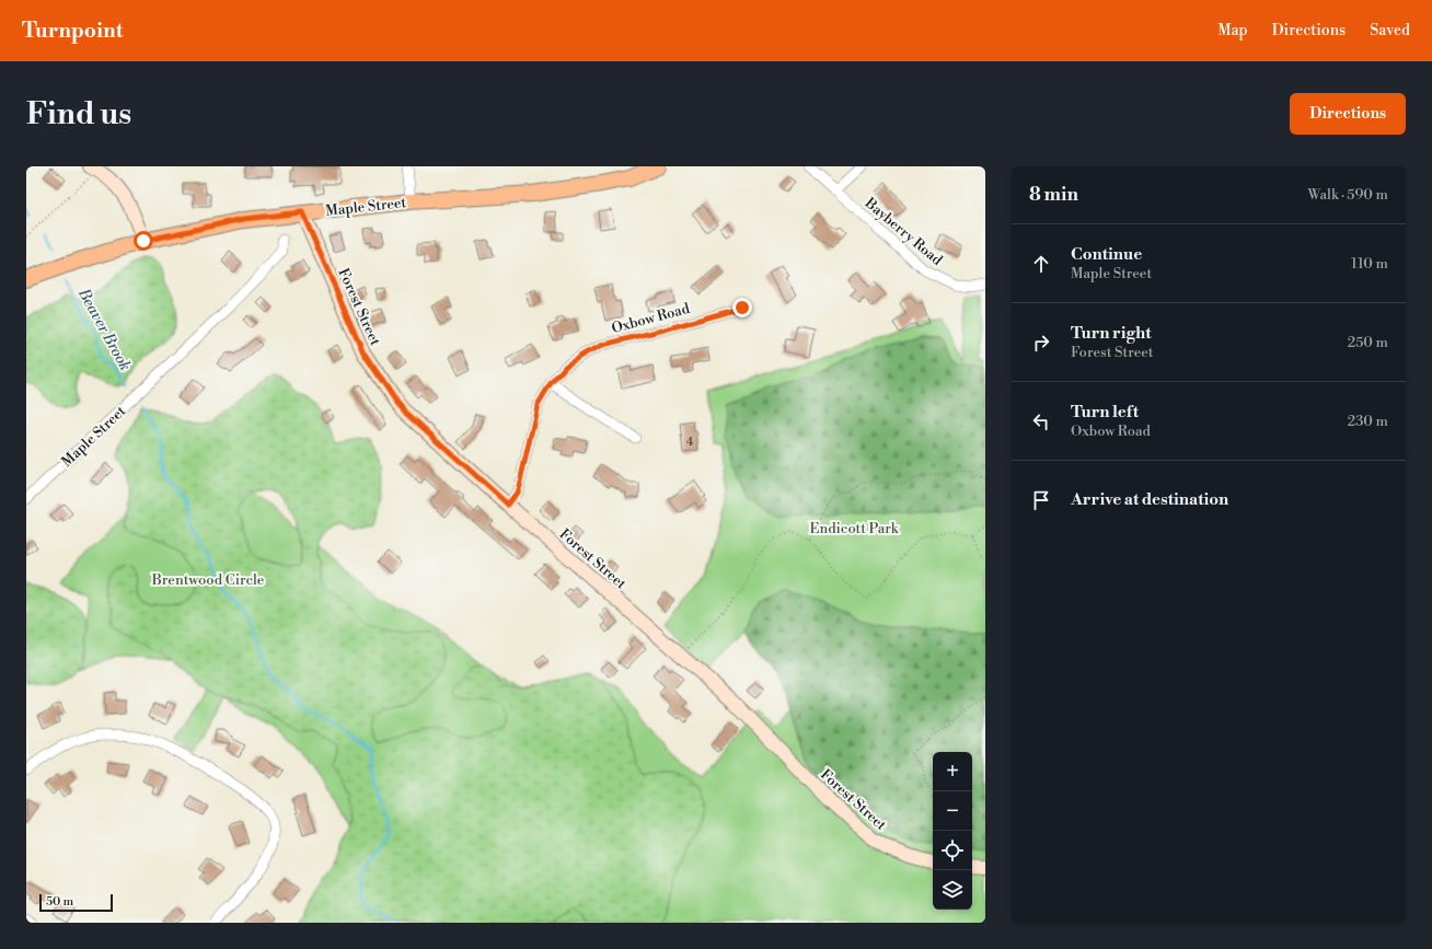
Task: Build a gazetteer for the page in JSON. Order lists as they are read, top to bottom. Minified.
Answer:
{"streets":{"main road":["Maple Street"],"street":["Bayberry Road","Forest Street","Oxbow Road"]},"crossings":[["Maple Street","Forest Street"],["Forest Street","Oxbow Road"]],"water":["Beaver Brook"],"parks":["Endicott Park","Brentwood Circle"],"house_numbers":["4"],"scale_bar":"50 m","page":{"header":"Turnpoint","nav":["Map","Directions","Saved"],"buttons":"Directions","title":"Find us","heading":["8 min","Walk · 590 m"],"list":[["Continue","Maple Street","110 m"],["Turn right","Forest Street","250 m"],["Turn left","Oxbow Road","230 m"],"Arrive at destination"],"map_buttons":["+","−"],"scale":"50 m"}}
